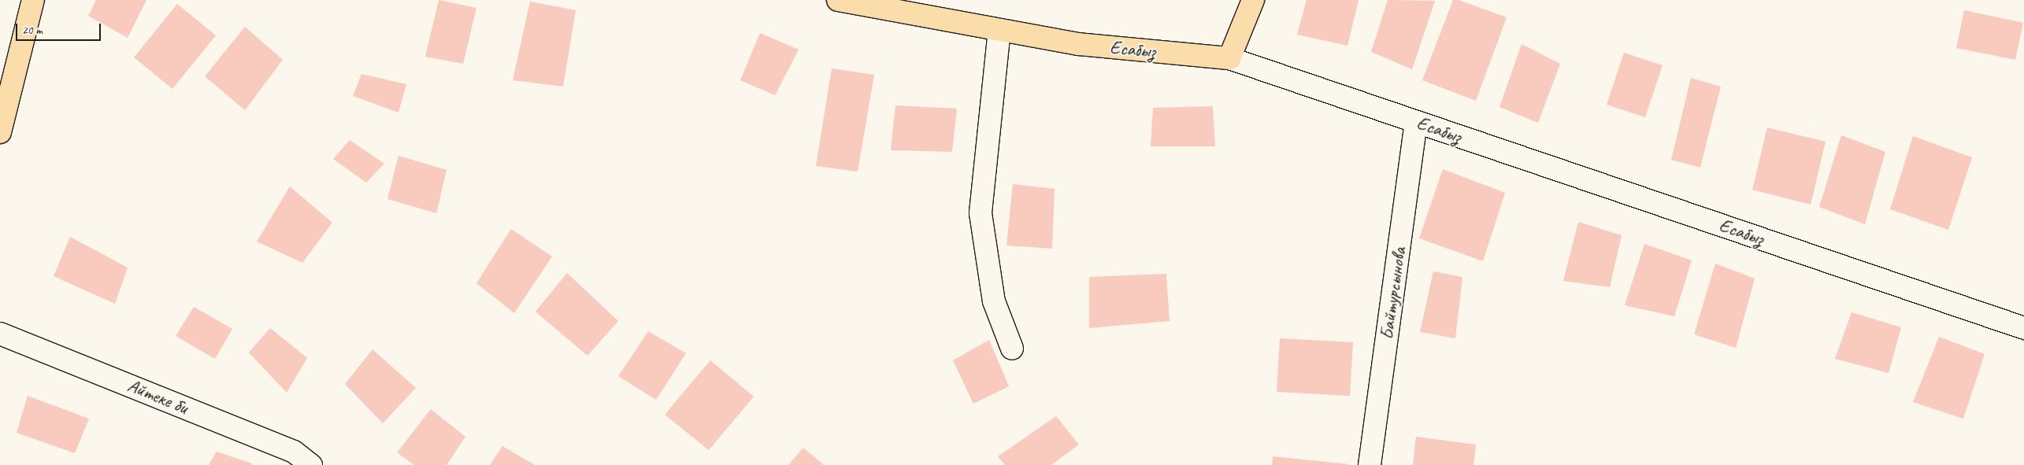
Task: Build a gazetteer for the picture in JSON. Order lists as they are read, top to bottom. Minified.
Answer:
{"streets":{"main road":["Есабыз"],"street":["Байтурсынова","Айтеке би"]},"crossings":[["Есабыз","Байтурсынова"]],"scale_bar":"20 m"}
